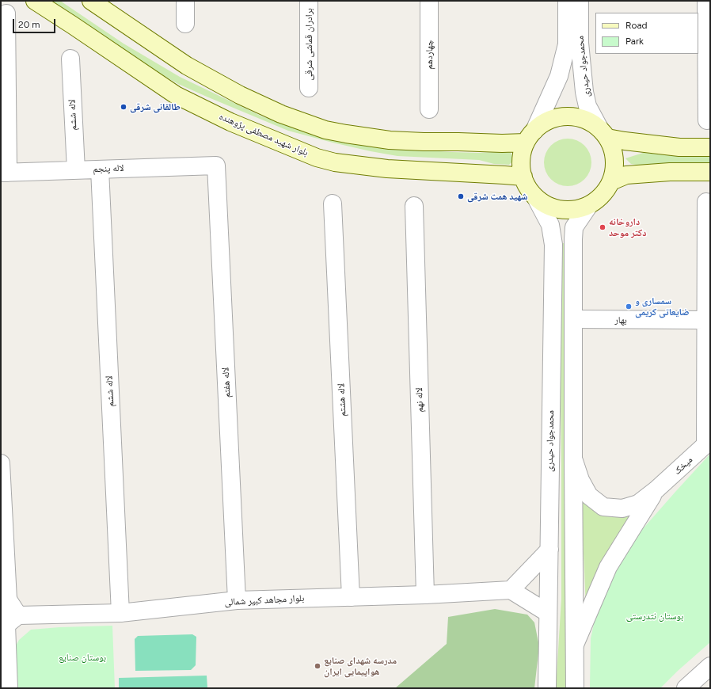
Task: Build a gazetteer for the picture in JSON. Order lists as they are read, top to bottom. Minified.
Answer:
{"streets":{"main road":["بلوار شهید مصطفی پژوهنده"],"street":["برادران قماشی شرقی","چهاردهم","محمدجواد حیدری","لاله ششم","لاله پنجم","بهار","لاله هفتم","لاله هشتم","لاله نهم","میخک","بلوار مجاهد کبیر شمالی"]},"crossings":[["محمدجواد حیدری","بلوار شهید مصطفی پژوهنده"],["لاله ششم","لاله پنجم"],["لاله ششم","بلوار مجاهد کبیر شمالی"],["لاله پنجم","لاله هفتم"],["لاله هفتم","بلوار مجاهد کبیر شمالی"],["لاله هشتم","بلوار مجاهد کبیر شمالی"],["لاله نهم","بلوار مجاهد کبیر شمالی"]],"parks":["بوستان نتدرستی","بوستان صنایع"],"places":["طالقانی شرقی","شهید همت شرقی","داروخانه دکتر موحد","سمساری و ضایعاتی کریمی","مدرسه شهدای صنایع هواپیمایی ایران"],"legend":["Road","Park"],"scale_bar":"20 m"}
